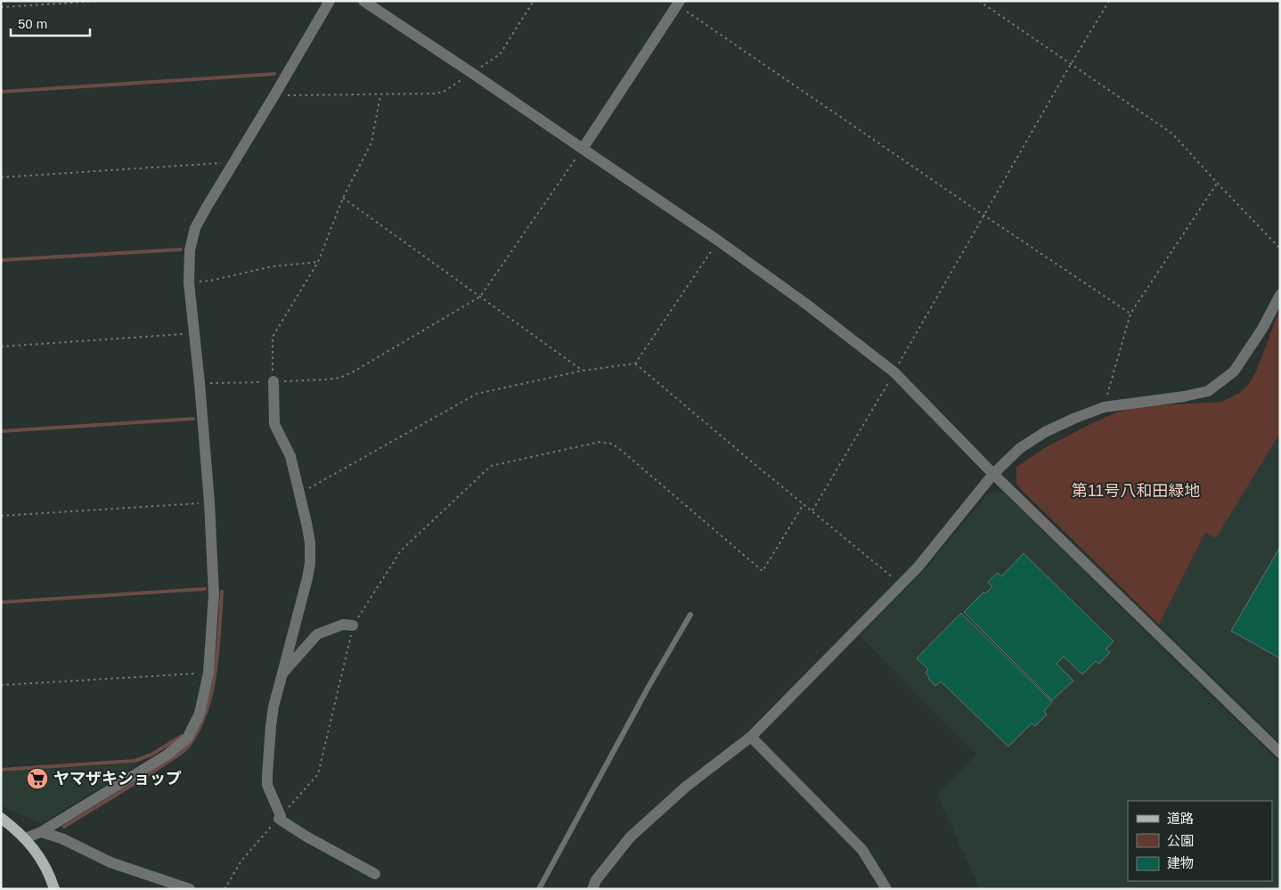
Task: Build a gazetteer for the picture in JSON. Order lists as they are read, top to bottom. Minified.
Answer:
{"parks":["第11号八和田緑地"],"places":{"supermarket":["ヤマザキショップ"]},"legend":["道路","公園","建物"],"scale_bar":"50 m"}
